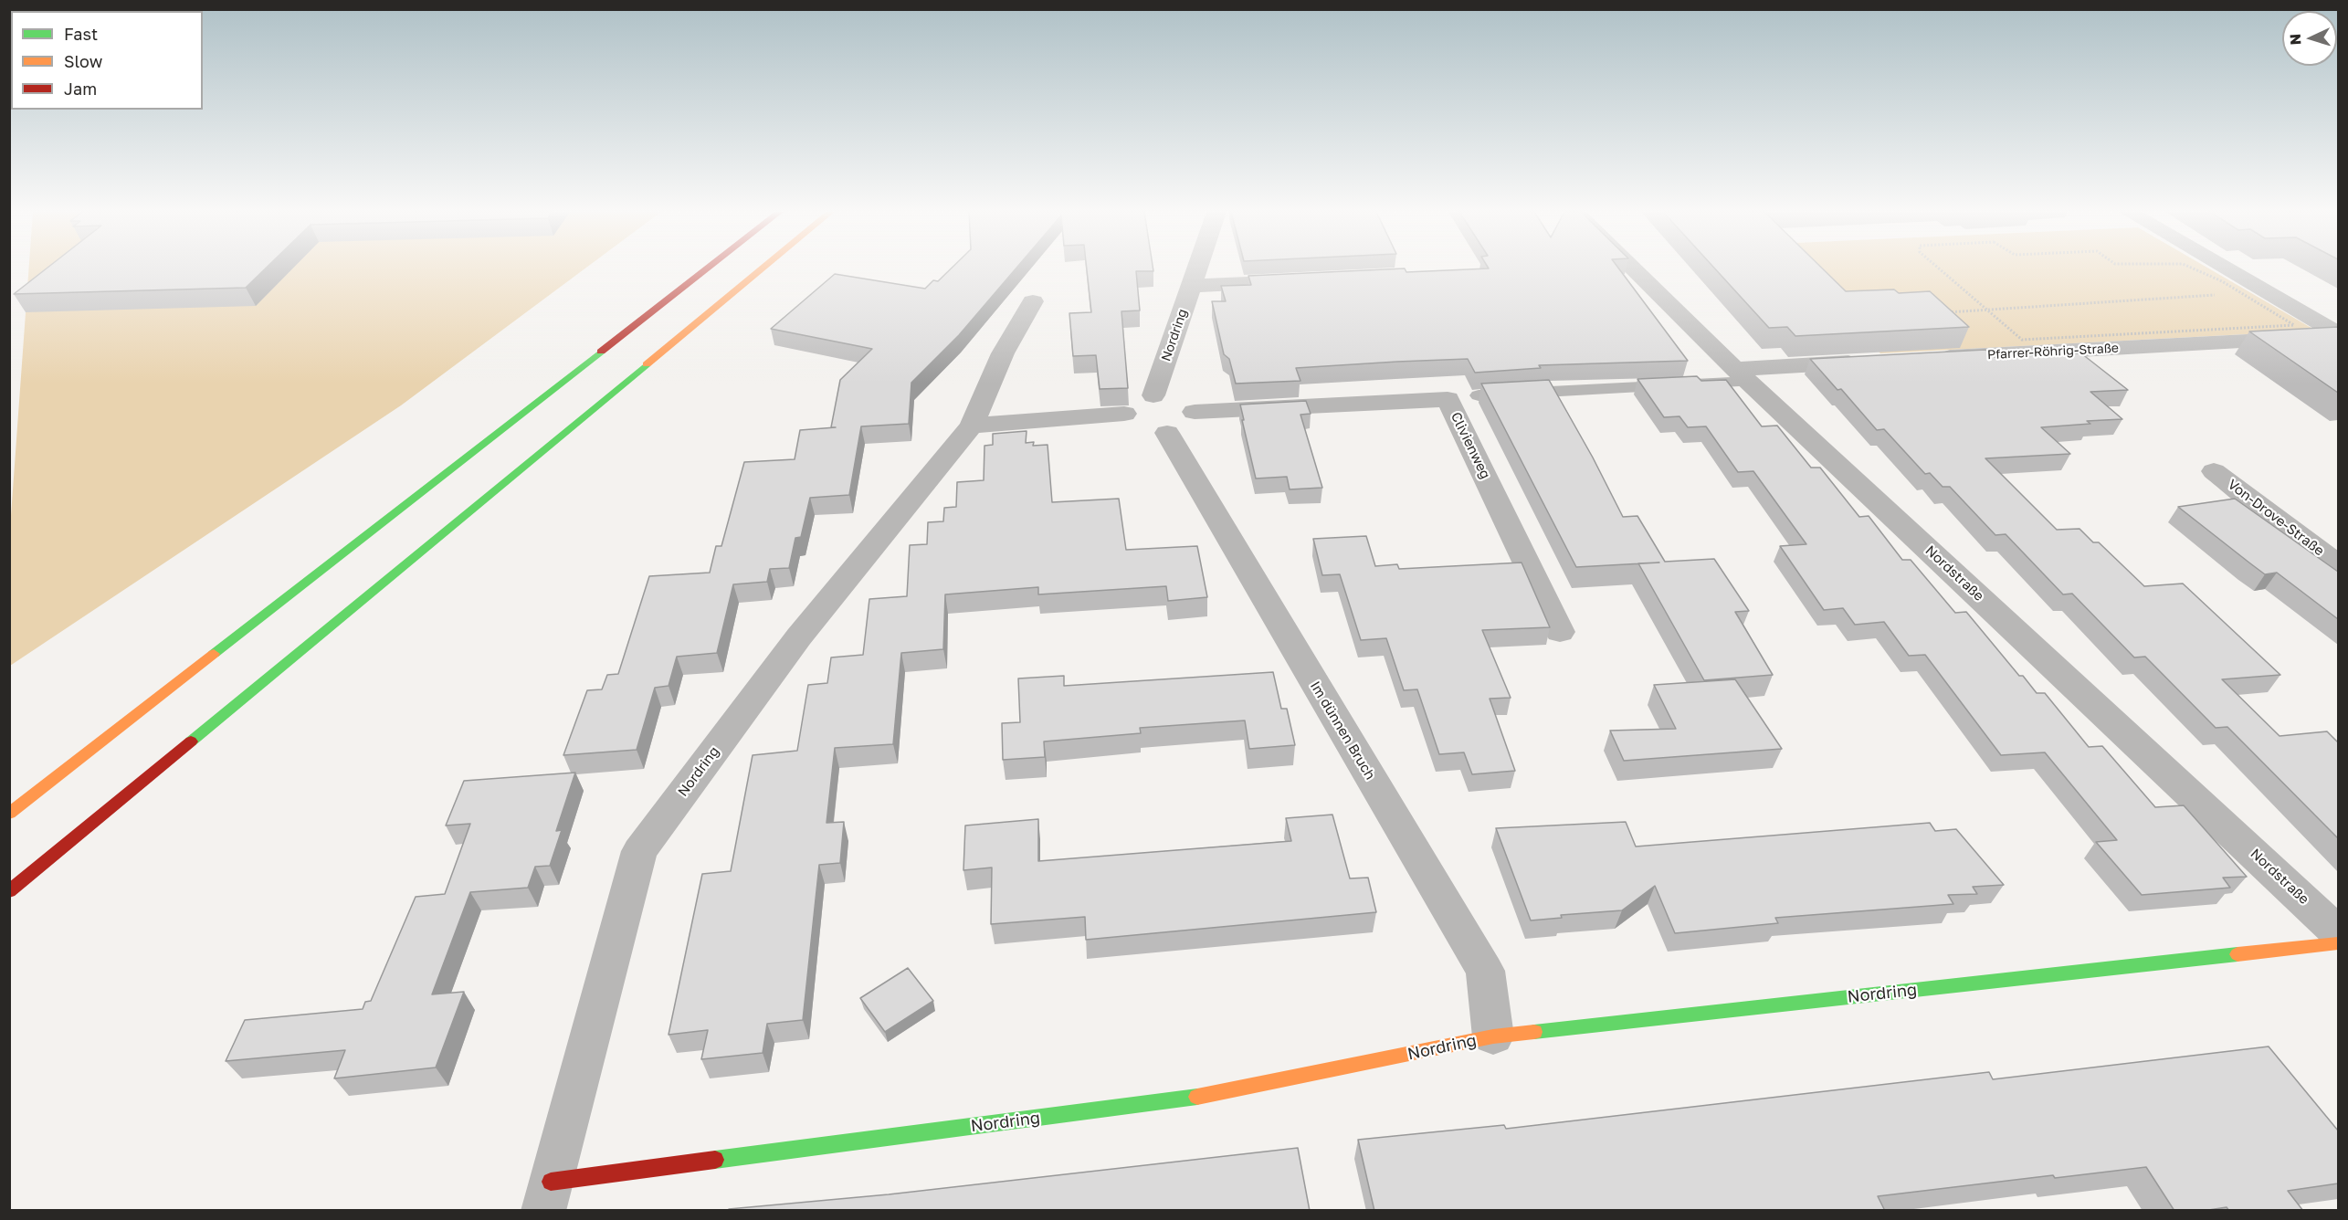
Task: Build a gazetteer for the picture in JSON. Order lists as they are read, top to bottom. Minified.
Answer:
{"streets":{"main road":["Nordring"],"street":["Pfarrer-Röhrig-Straße","Clivienweg","Von-Drove-Straße","Nordstraße","Im dünnen Bruch"]},"crossings":[["Nordring","Im dünnen Bruch"]],"legend":["Fast","Slow","Jam"],"north":"left"}
